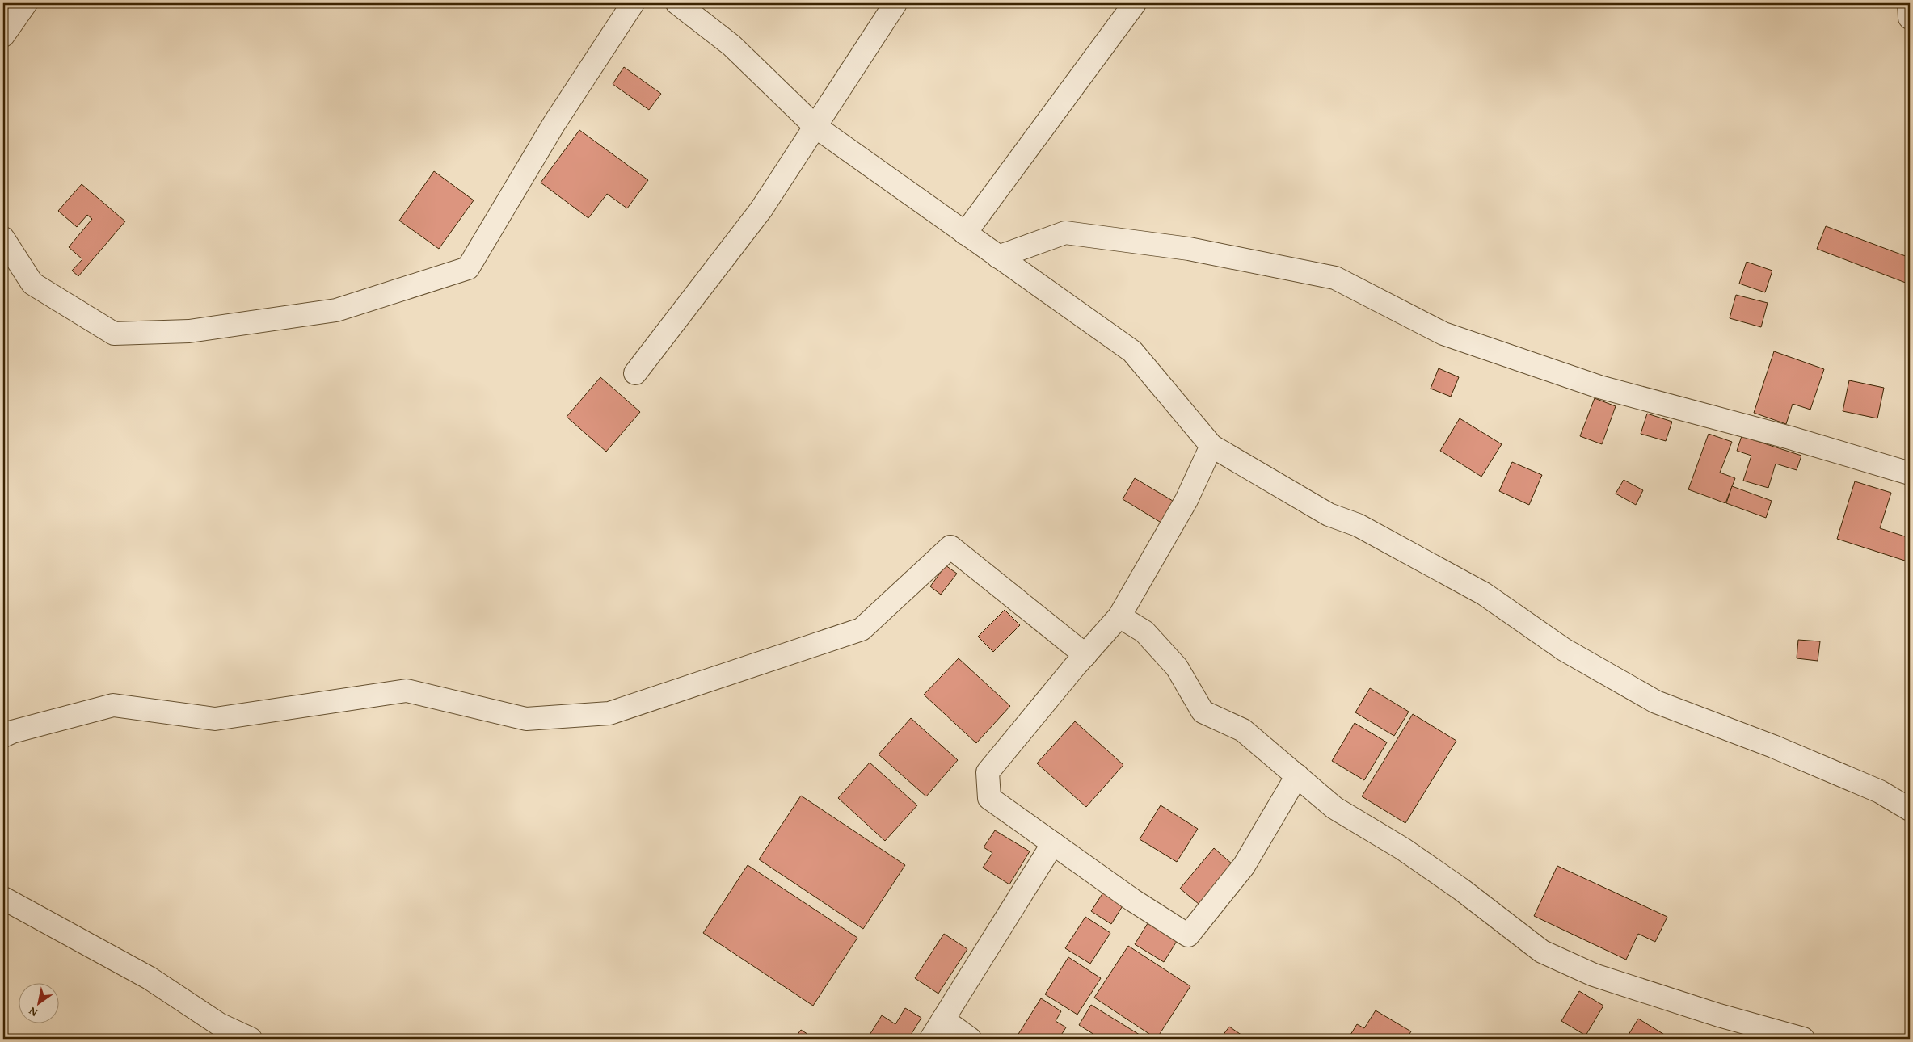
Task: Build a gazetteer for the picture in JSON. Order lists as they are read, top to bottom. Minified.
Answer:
{"north":"bottom left"}
